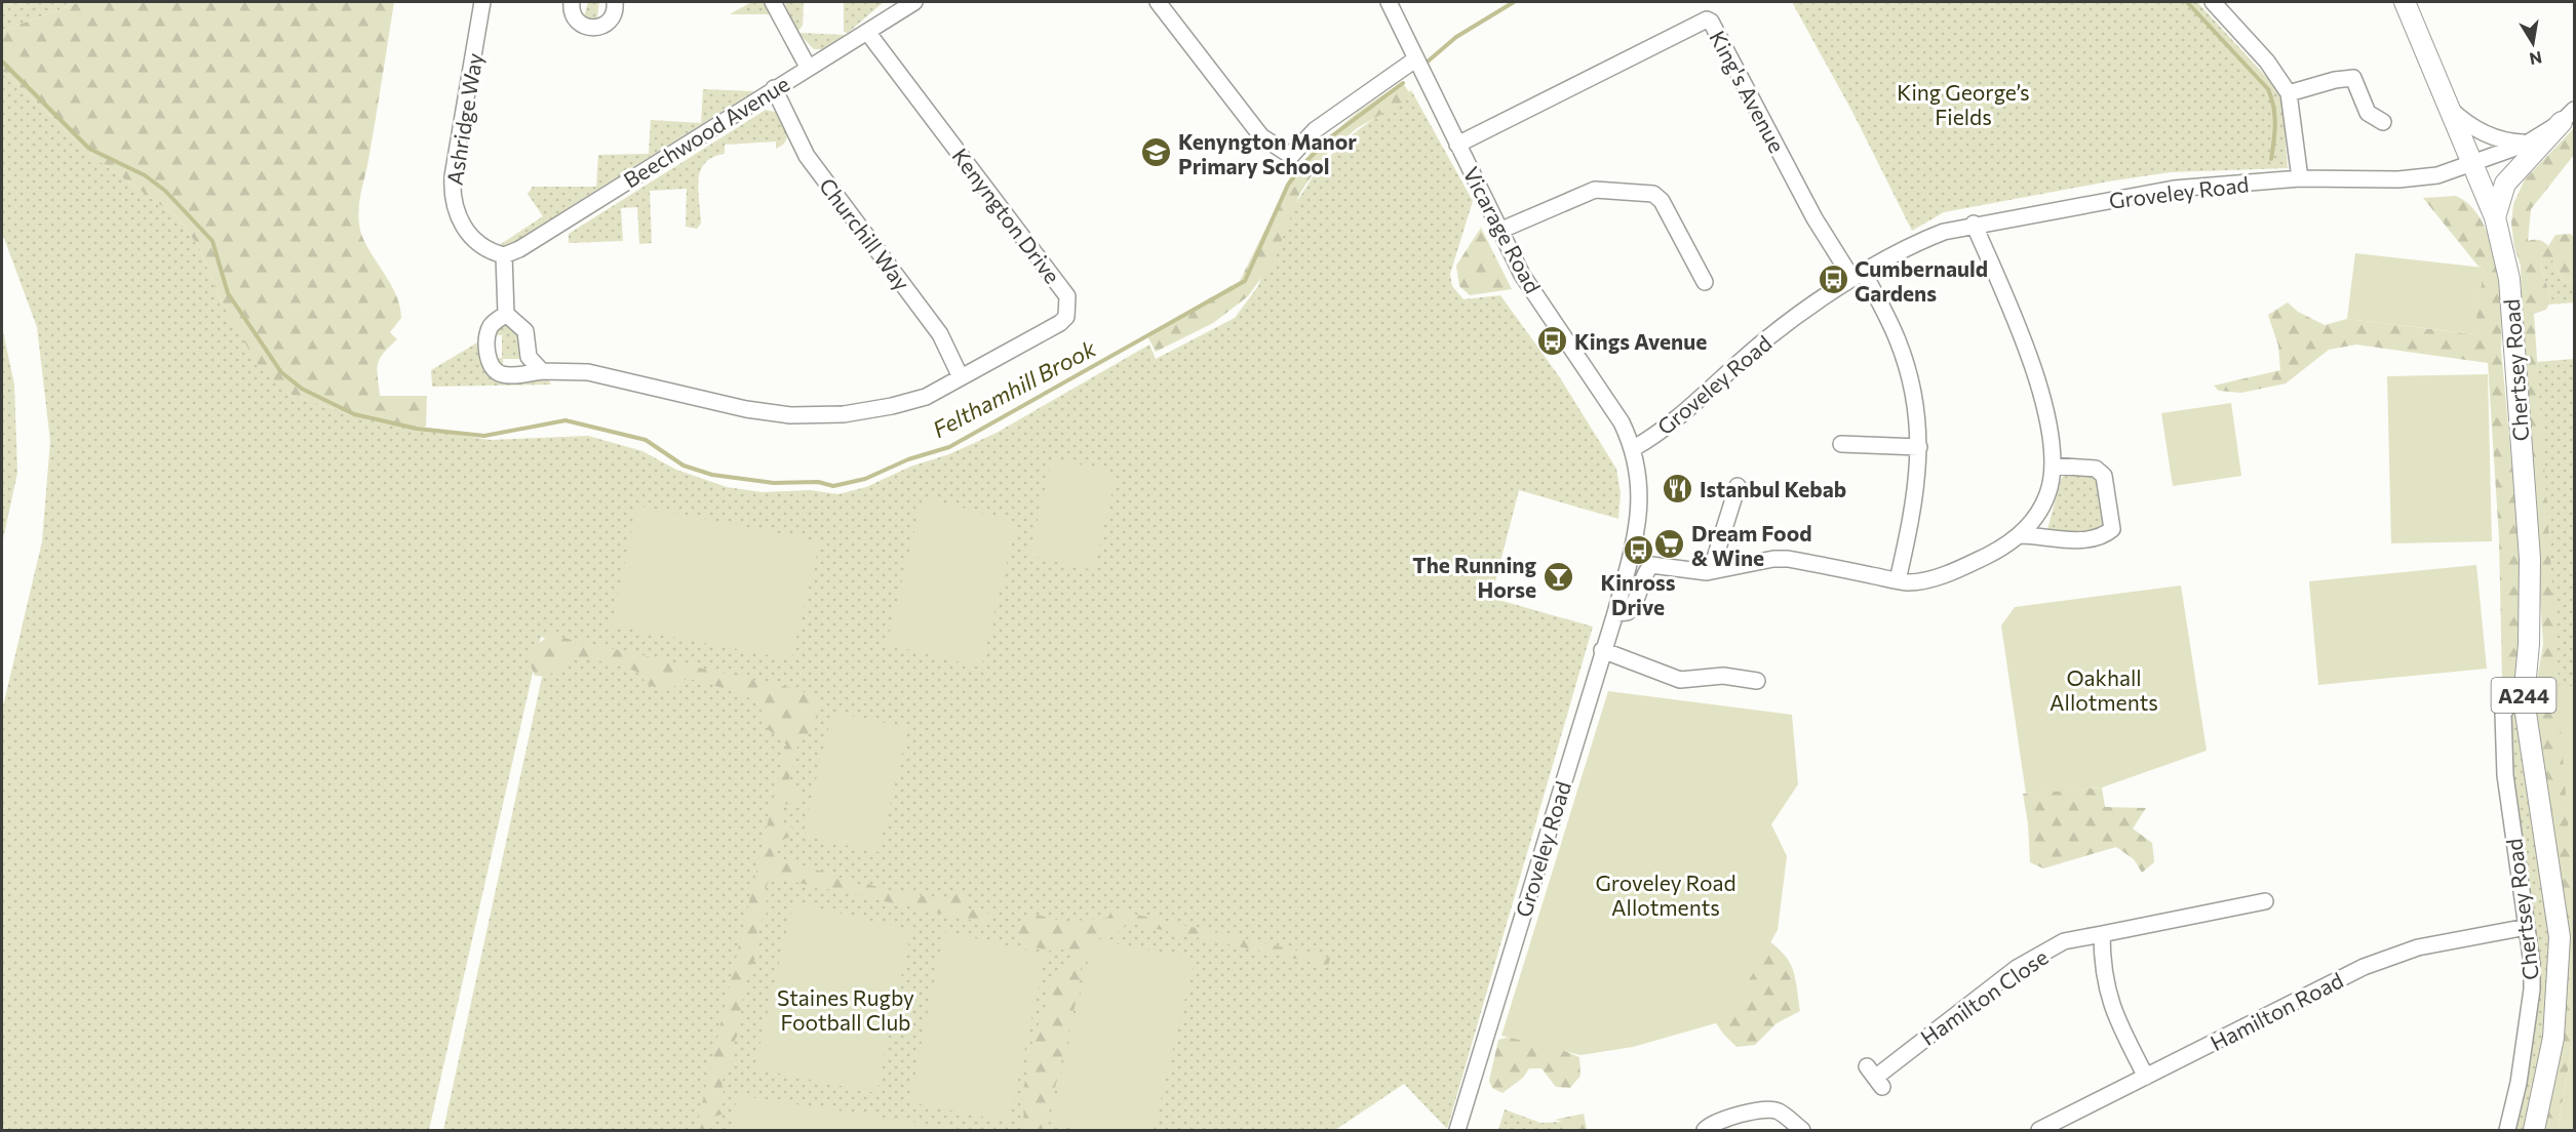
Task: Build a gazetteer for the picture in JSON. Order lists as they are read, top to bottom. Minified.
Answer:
{"streets":{"main road":["Chertsey Road","A244"],"street":["King's Avenue","Ashridge Way","Beechwood Avenue","Groveley Road","Kenyngton Drive","Vicarage Road","Churchill Way","Hamilton Close","Hamilton Road"]},"crossings":[["King's Avenue","Groveley Road"],["King's Avenue","Vicarage Road"],["Ashridge Way","Beechwood Avenue"],["Beechwood Avenue","Kenyngton Drive"],["Beechwood Avenue","Churchill Way"],["Groveley Road","Vicarage Road"],["Groveley Road","Chertsey Road"],["Groveley Road","A244"],["Kenyngton Drive","Churchill Way"],["Chertsey Road","A244"],["Chertsey Road","Hamilton Road"]],"water":["Felthamhill Brook"],"parks":["King George’s Fields","Oakhall Allotments","Groveley Road Allotments","Staines Rugby Football Club"],"places":{"school or university":["Kenyngton Manor Primary School"],"bus stop":["Cumbernauld Gardens","Kings Avenue","Kinross Drive"],"restaurant":["Istanbul Kebab"],"supermarket":["Dream Food & Wine"],"bar":["The Running Horse"]},"north":"bottom"}
